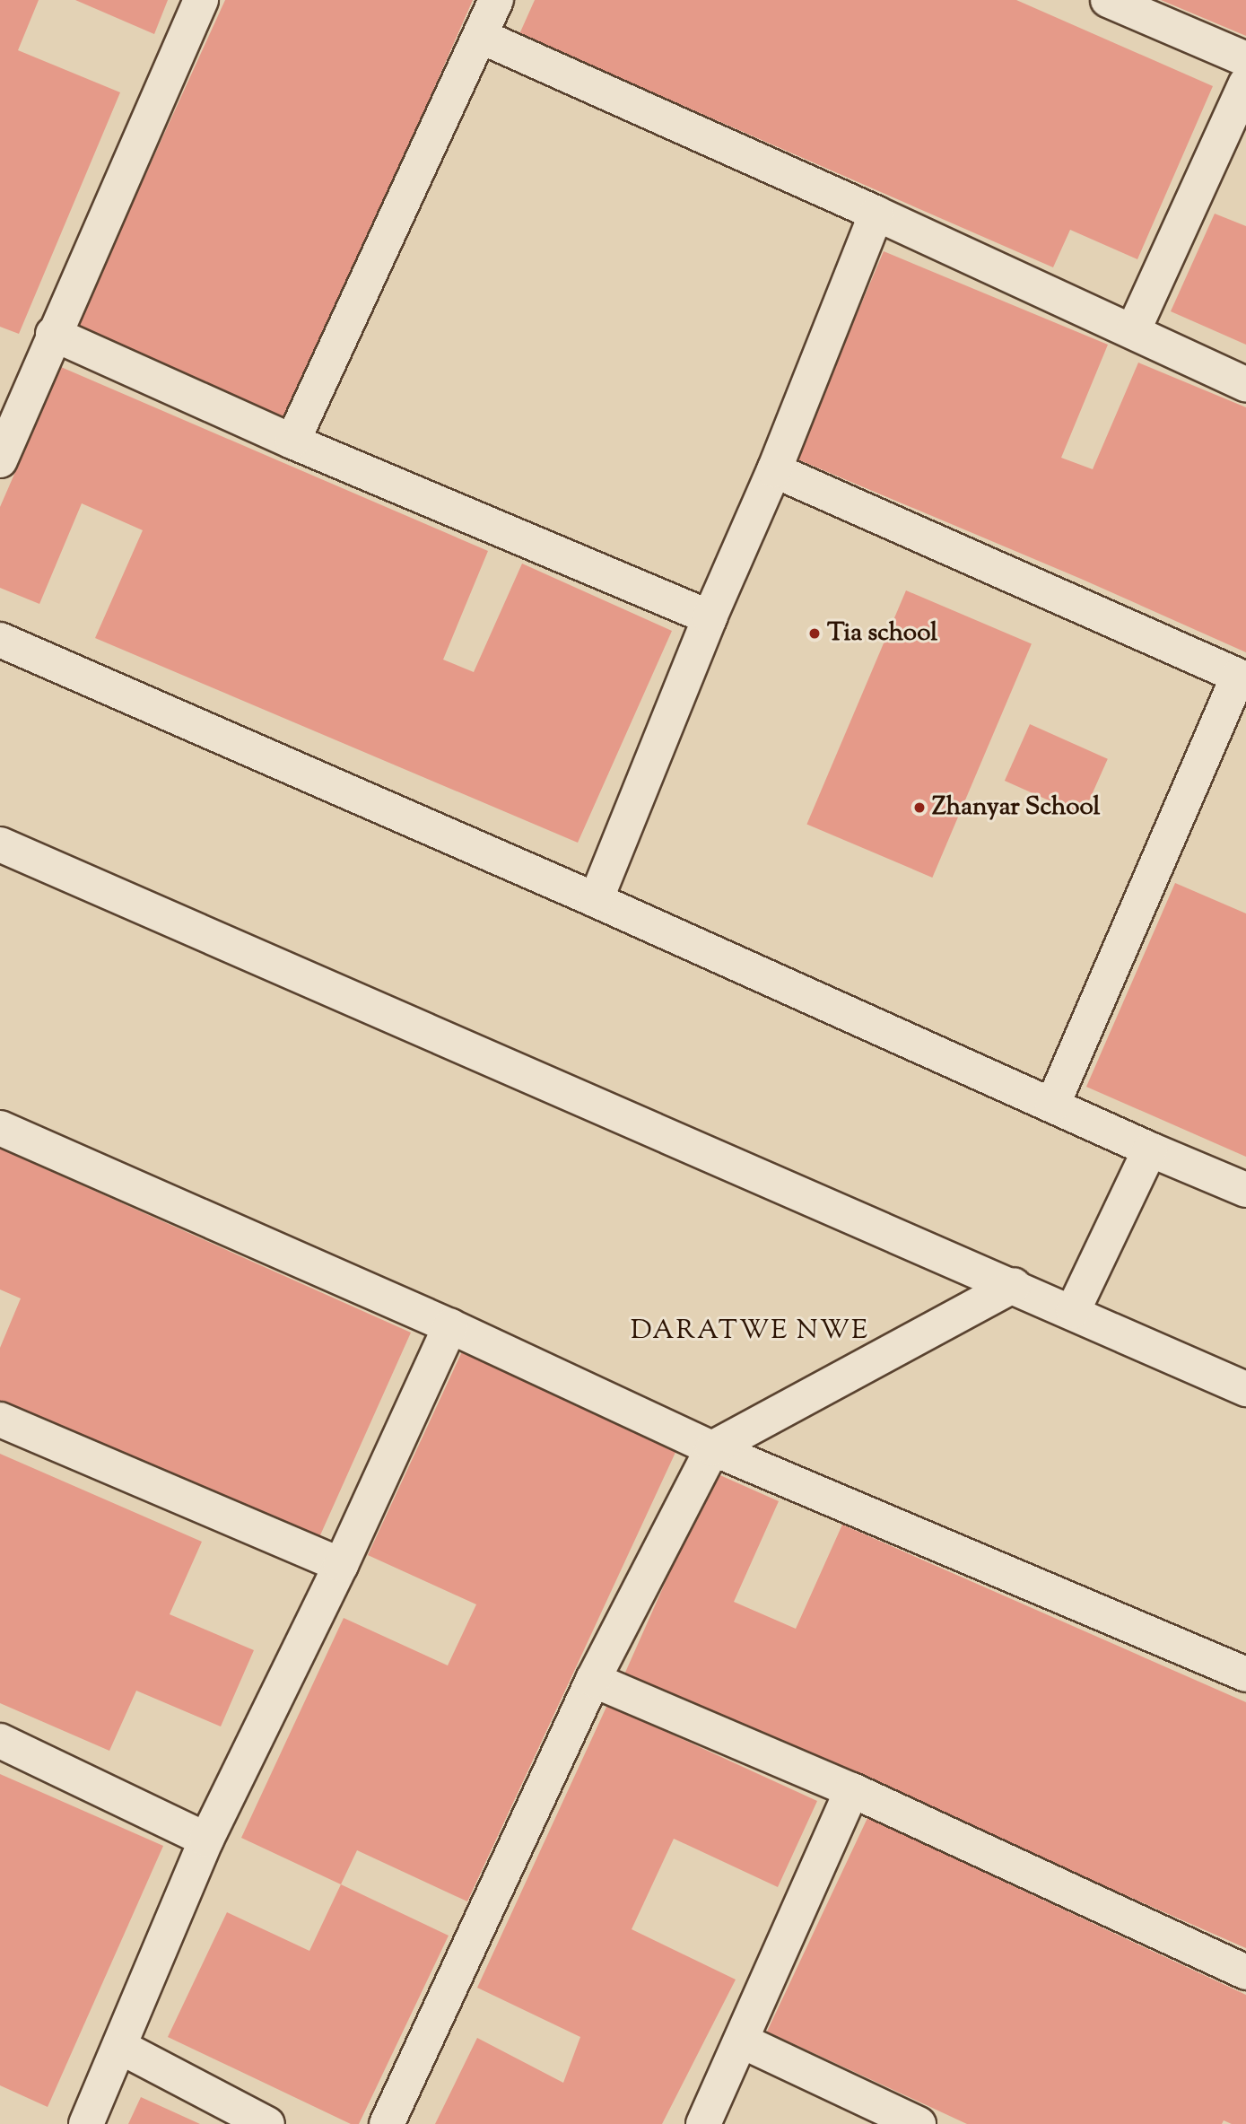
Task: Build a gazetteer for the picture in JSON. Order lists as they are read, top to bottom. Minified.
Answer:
{"districts":["DARATWE NWE"],"places":["Tia school","Zhanyar School"]}
